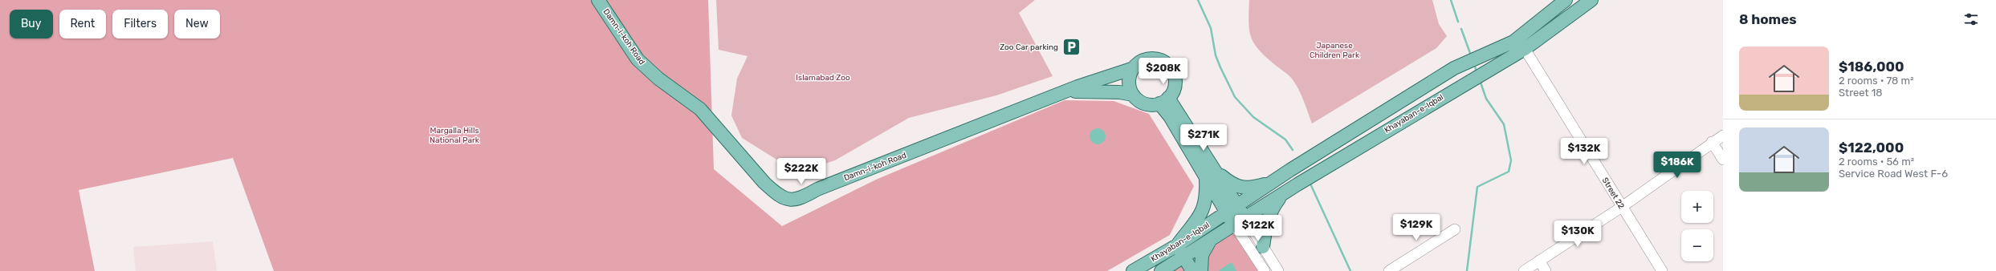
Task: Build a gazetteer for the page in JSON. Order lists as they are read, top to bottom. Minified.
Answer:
{"streets":{"main road":["Damn-i-koh Road","Khayaban-e-Iqbal"],"street":["Street 22"]},"crossings":[["Khayaban-e-Iqbal","Street 22"]],"parks":["Japanese Children Park","Islamabad Zoo","Margalla Hills National Park"],"places":{"parking":["Zoo Car parking"]},"page":{"heading":"8 homes","chip":["Buy","Rent","Filters","New"],"list":[{"name":"$186,000","note":"2 rooms · 78 m² · Street 18"},{"name":"$122,000","note":"2 rooms · 56 m² · Service Road West F-6"}],"price":["$208K","$271K","$132K","$186K","$222K","$129K","$122K","$130K"],"map_buttons":["+","−"]}}
